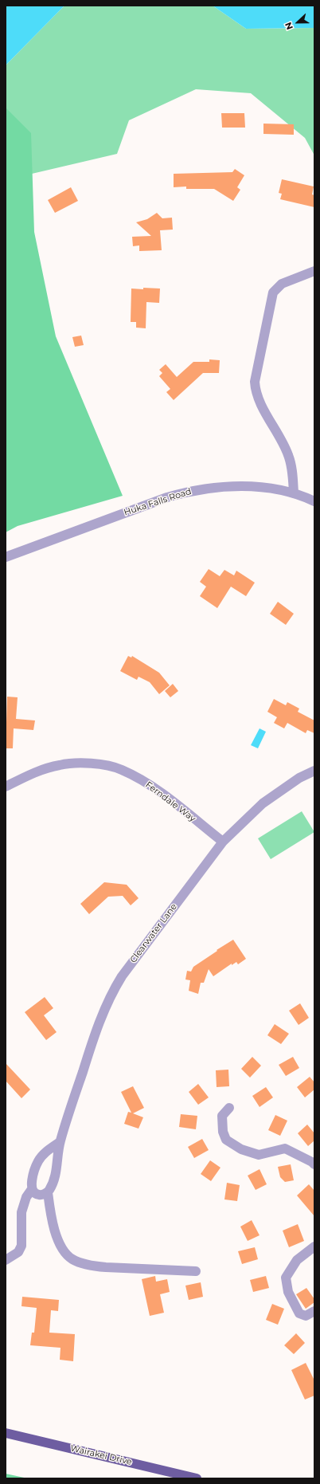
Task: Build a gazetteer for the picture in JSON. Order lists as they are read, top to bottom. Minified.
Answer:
{"streets":{"main road":["Wairakei Drive"],"street":["Huka Falls Road","Ferndale Way","Clearwater Lane"]},"crossings":[["Ferndale Way","Clearwater Lane"]],"north":"left"}
